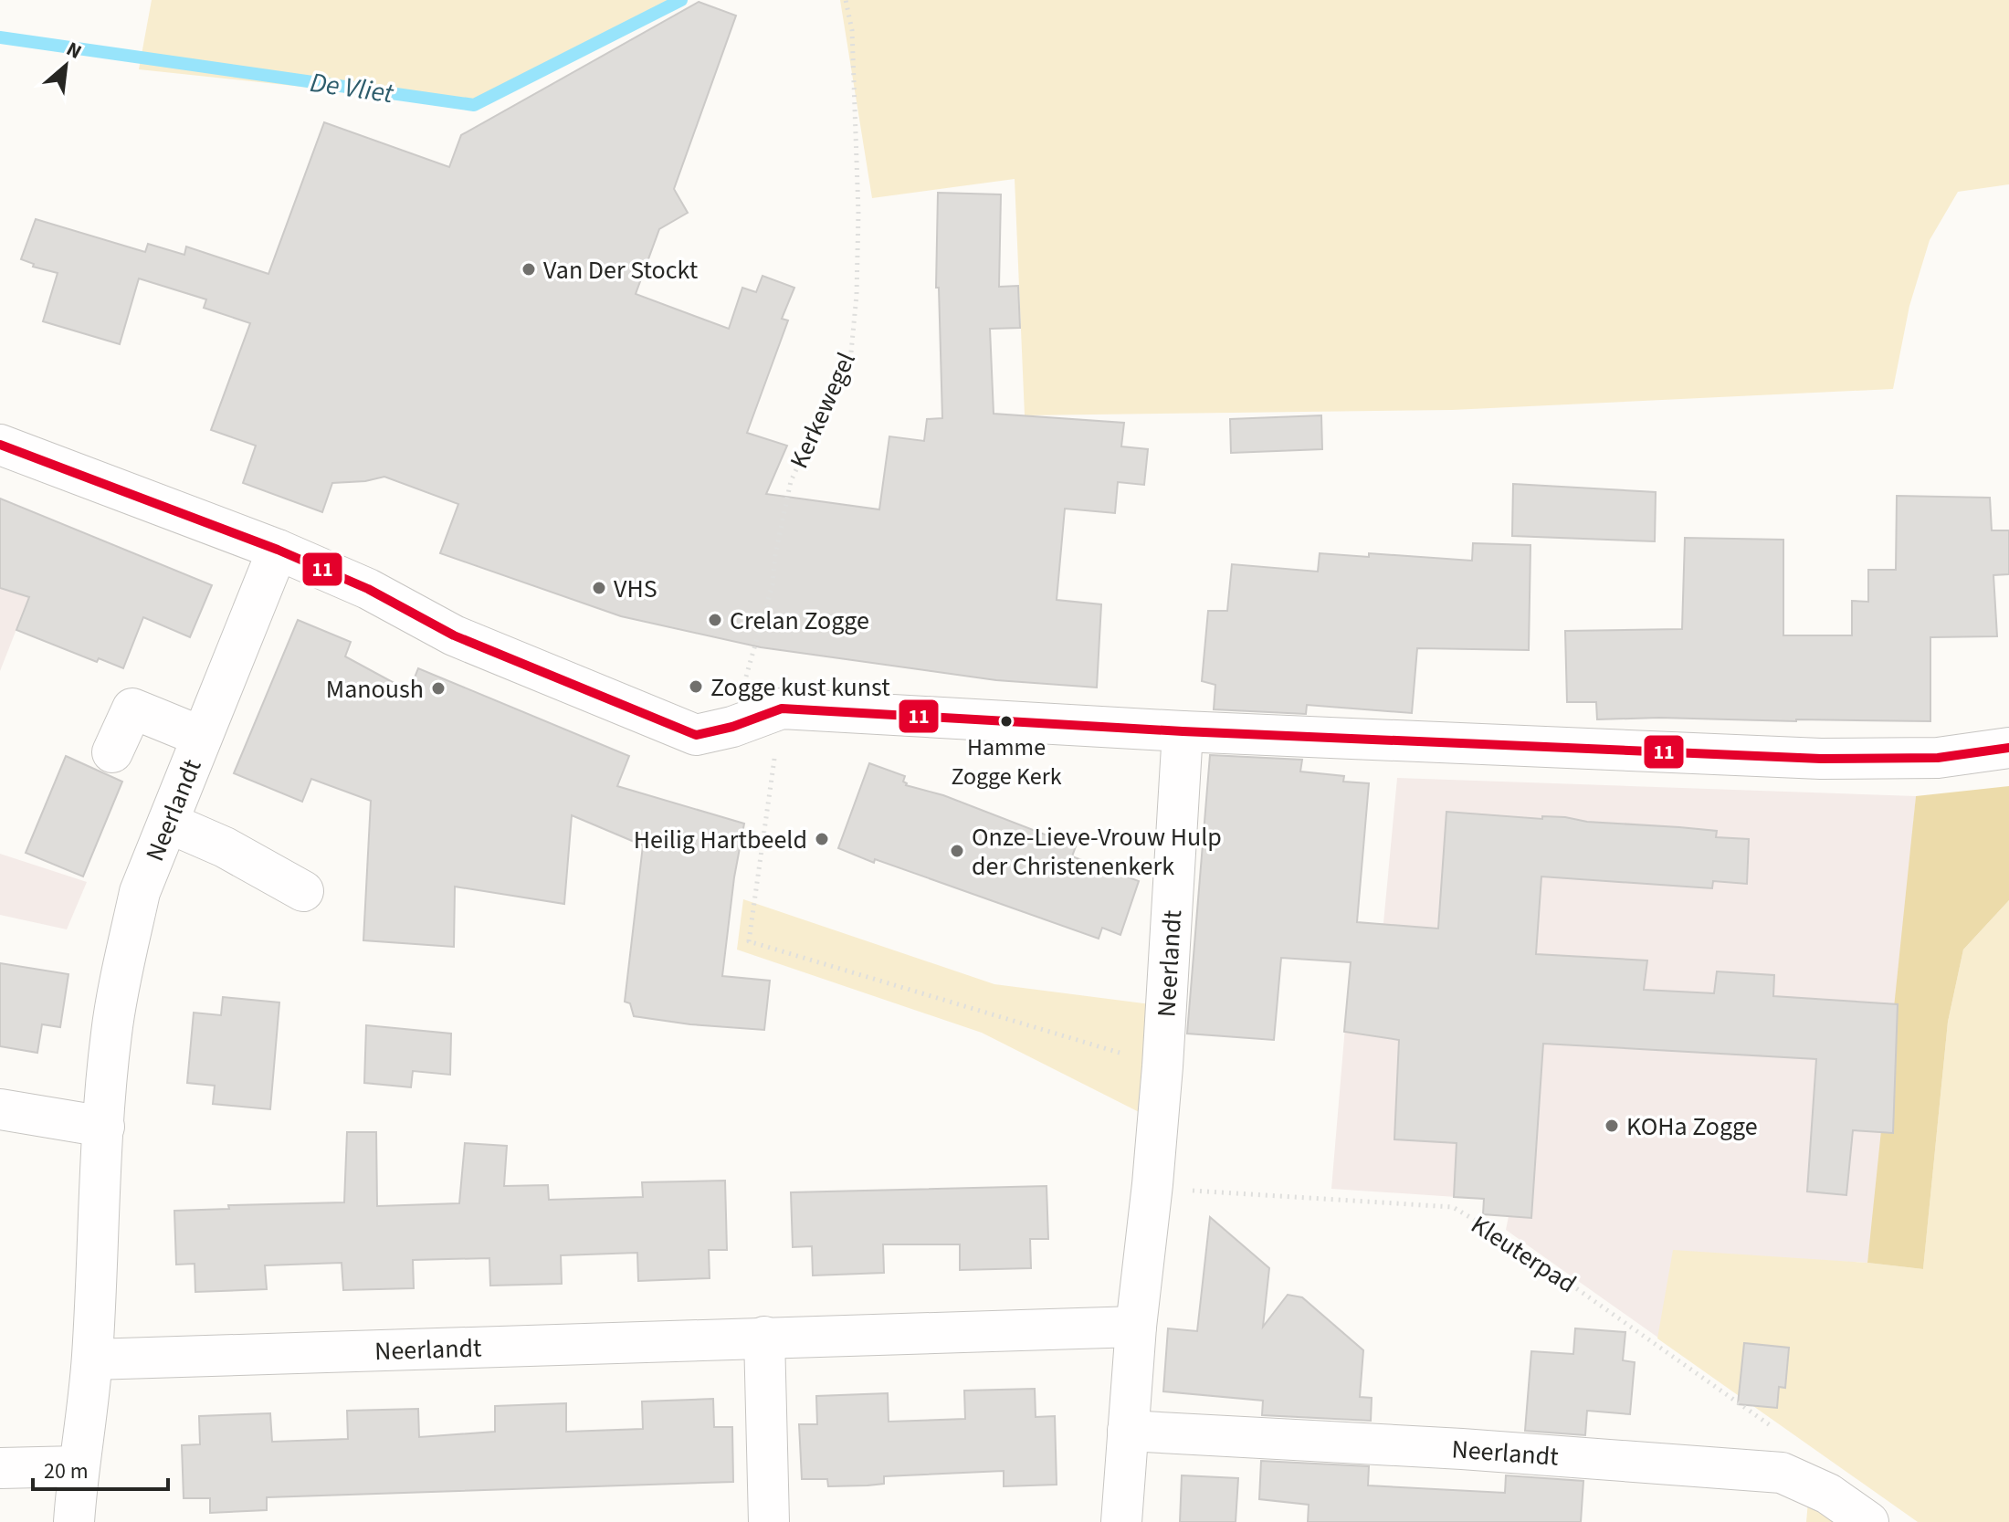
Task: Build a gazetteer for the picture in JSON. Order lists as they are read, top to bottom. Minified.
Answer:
{"streets":{"street":["Neerlandt"],"path":["Kerkewegel","Kleuterpad"]},"crossings":[["Neerlandt","Kleuterpad"]],"water":["De Vliet"],"places":["Van Der Stockt","VHS","Crelan Zogge","Zogge kust kunst","Manoush","Hamme Zogge Kerk","Heilig Hartbeeld","Onze-Lieve-Vrouw Hulp der Christenenkerk","KOHa Zogge"],"lines":["transit line 11"],"scale_bar":"20 m","north":"top right"}
